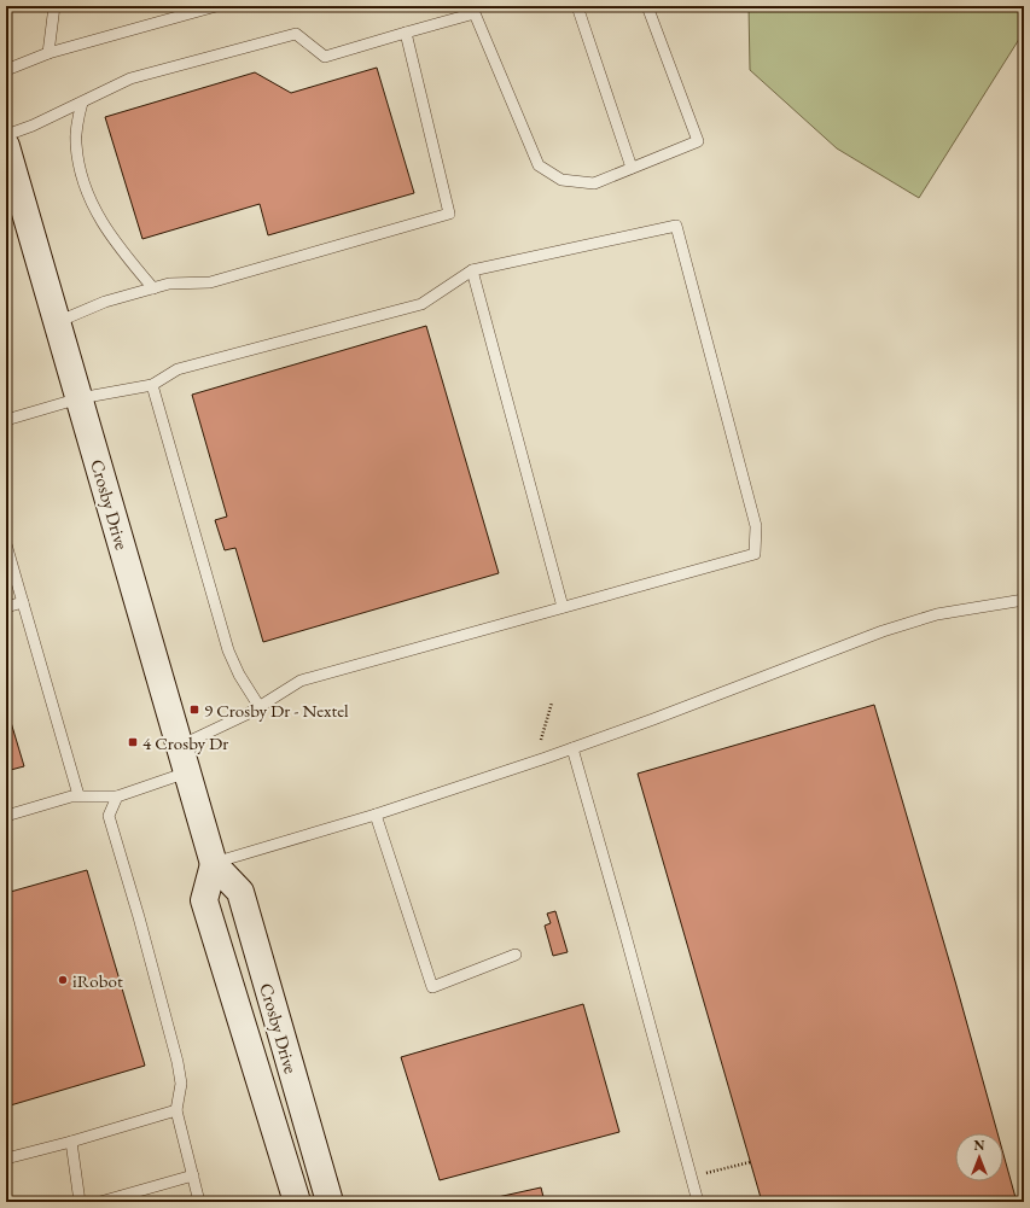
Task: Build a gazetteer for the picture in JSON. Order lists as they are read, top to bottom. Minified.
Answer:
{"streets":{"main road":["Crosby Drive"]},"places":{"transit":["9 Crosby Dr - Nextel","4 Crosby Dr"],"other":["iRobot"]},"north":"top"}
